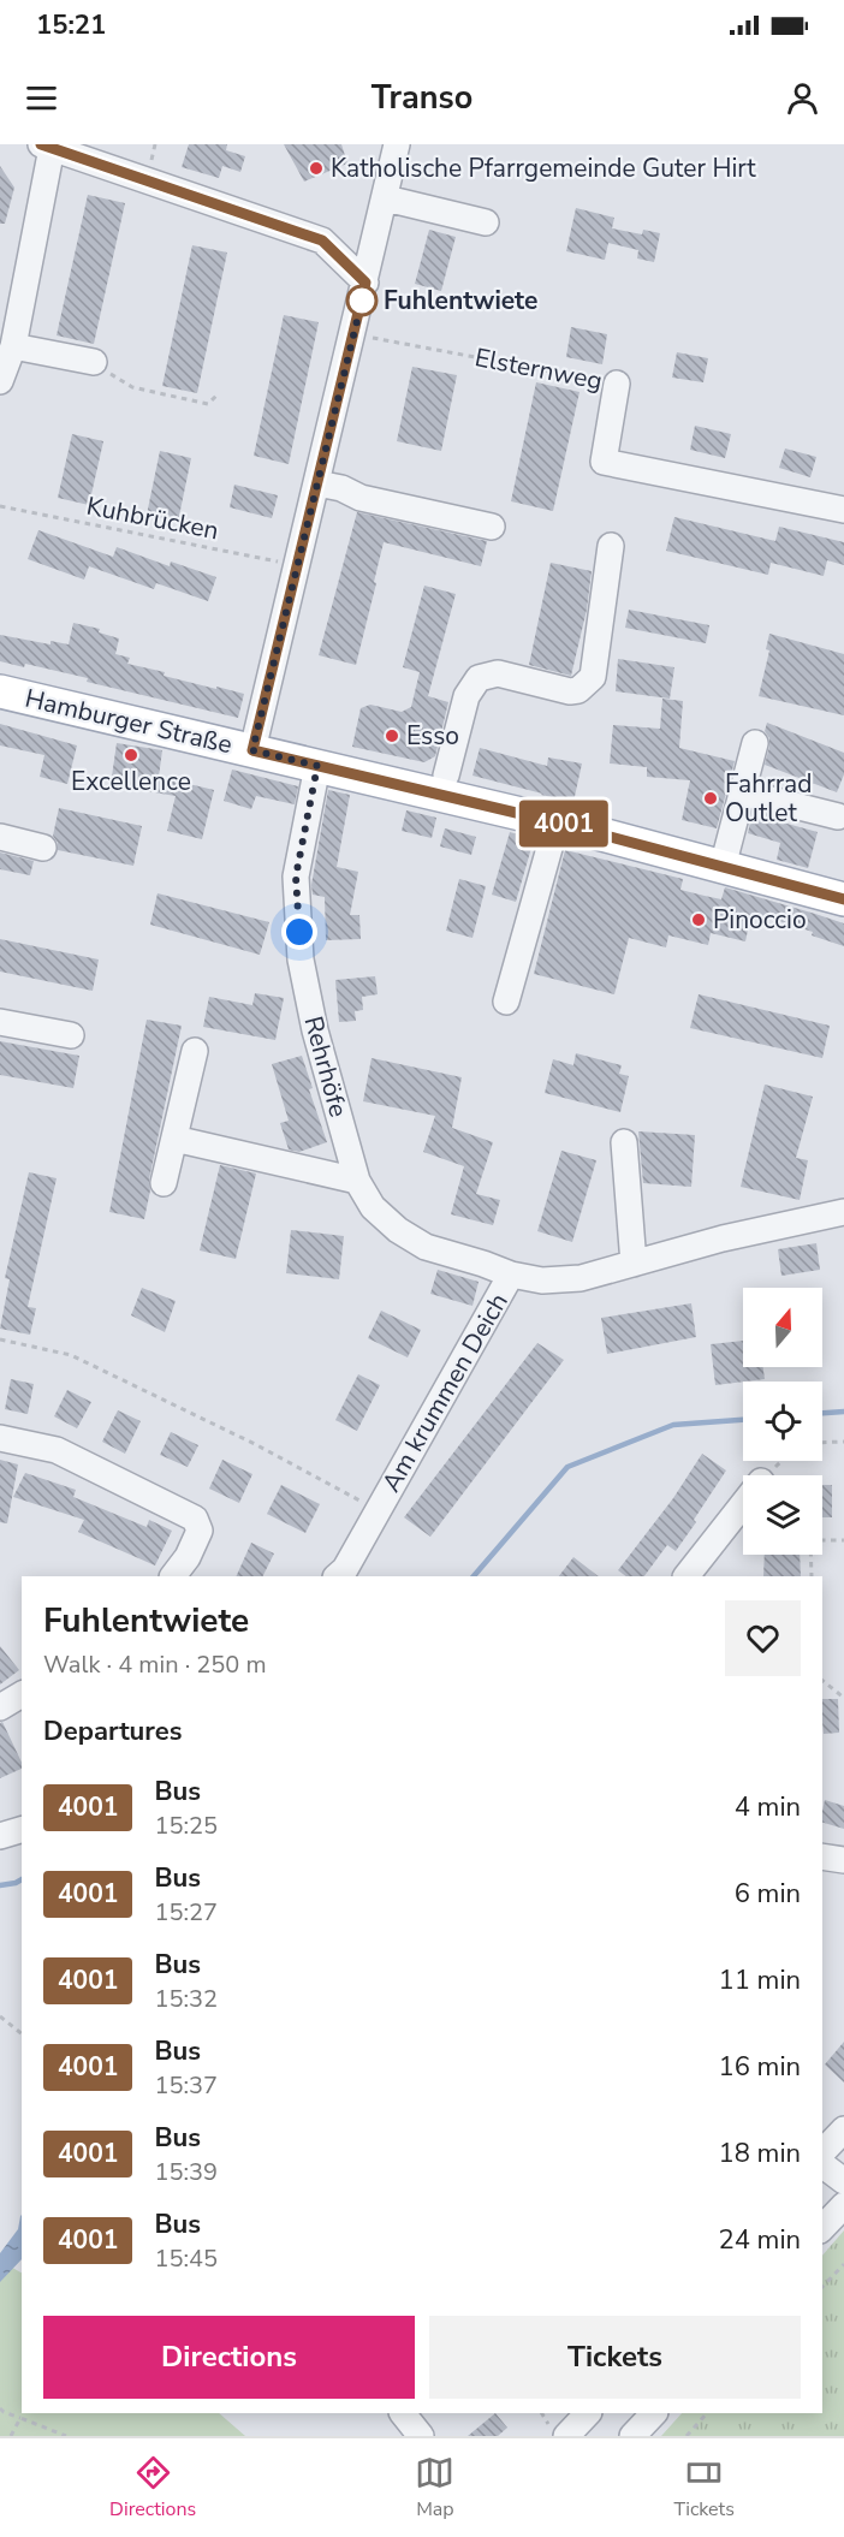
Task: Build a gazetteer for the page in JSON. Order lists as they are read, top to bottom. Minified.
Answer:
{"streets":{"main road":["Hamburger Straße"],"street":["Elsternweg","Rehrhöfe","Am krummen Deich"],"path":["Kuhbrücken"]},"crossings":[["Hamburger Straße","Rehrhöfe"],["Rehrhöfe","Am krummen Deich"]],"places":["Katholische Pfarrgemeinde Guter Hirt","Fuhlentwiete","Esso","Excellence","Fahrrad Outlet","Pinoccio"],"lines":["bus line 4001"],"north":"top","page":{"status":"15:21","header":"Transo","on_map":"4001","heading":[["Fuhlentwiete","Walk · 4 min · 250 m"],"Departures"],"list":[{"mark":"4001","name":"Bus","note":"15:25","value":"4 min"},{"mark":"4001","name":"Bus","note":"15:27","value":"6 min"},{"mark":"4001","name":"Bus","note":"15:32","value":"11 min"},{"mark":"4001","name":"Bus","note":"15:37","value":"16 min"},{"mark":"4001","name":"Bus","note":"15:39","value":"18 min"},{"mark":"4001","name":"Bus","note":"15:45","value":"24 min"}],"buttons":["Directions","Tickets"],"tabs":["Directions","Map","Tickets"]}}
